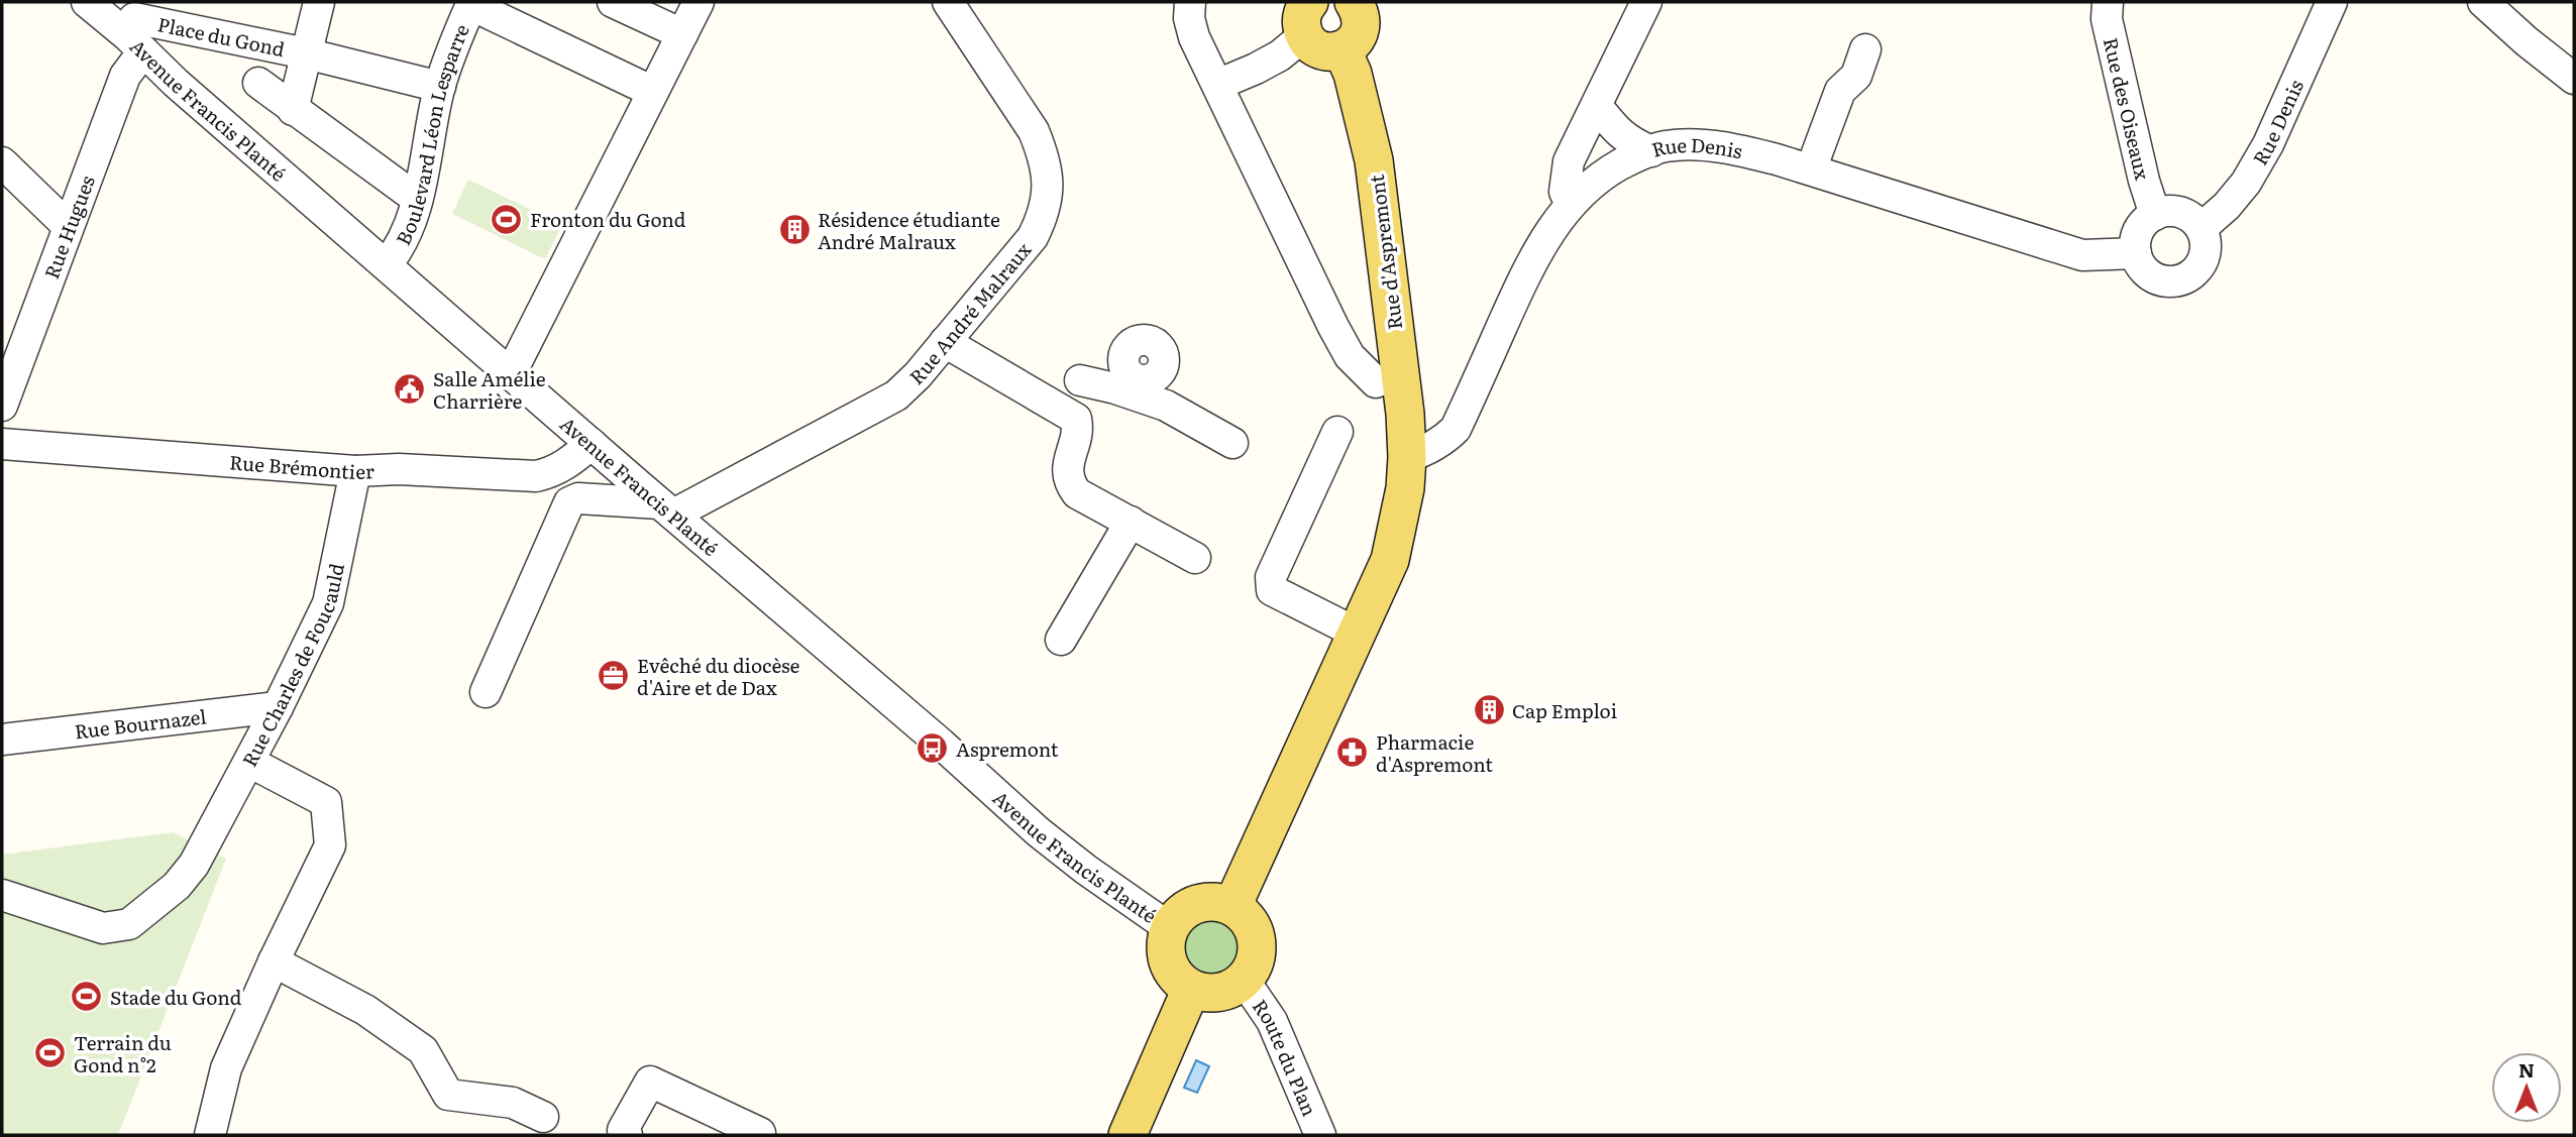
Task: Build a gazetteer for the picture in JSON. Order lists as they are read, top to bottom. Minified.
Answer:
{"streets":{"main road":["Rue d'Aspremont"],"street":["Place du Gond","Avenue Francis Planté","Rue des Oiseaux","Rue Denis","Boulevard Léon Lesparre","Rue Hugues","Rue André Malraux","Rue Brémontier","Rue Charles de Foucauld","Rue Bournazel","Route du Plan"]},"crossings":[["Place du Gond","Avenue Francis Planté"],["Place du Gond","Boulevard Léon Lesparre"],["Place du Gond","Rue Hugues"],["Avenue Francis Planté","Boulevard Léon Lesparre"],["Avenue Francis Planté","Rue Hugues"],["Avenue Francis Planté","Rue d'Aspremont"],["Avenue Francis Planté","Rue André Malraux"],["Avenue Francis Planté","Rue Brémontier"],["Avenue Francis Planté","Route du Plan"],["Rue des Oiseaux","Rue Denis"],["Rue Denis","Rue d'Aspremont"],["Rue d'Aspremont","Route du Plan"],["Rue Brémontier","Rue Charles de Foucauld"],["Rue Charles de Foucauld","Rue Bournazel"]],"places":{"sports":["Fronton du Gond","Stade du Gond","Terrain du Gond n°2"],"building":["Résidence étudiante André Malraux","Cap Emploi"],"public building":["Salle Amélie Charrière"],"office":["Evêché du diocèse d'Aire et de Dax"],"bus stop":["Aspremont"],"pharmacy":["Pharmacie d'Aspremont"]},"north":"top"}
